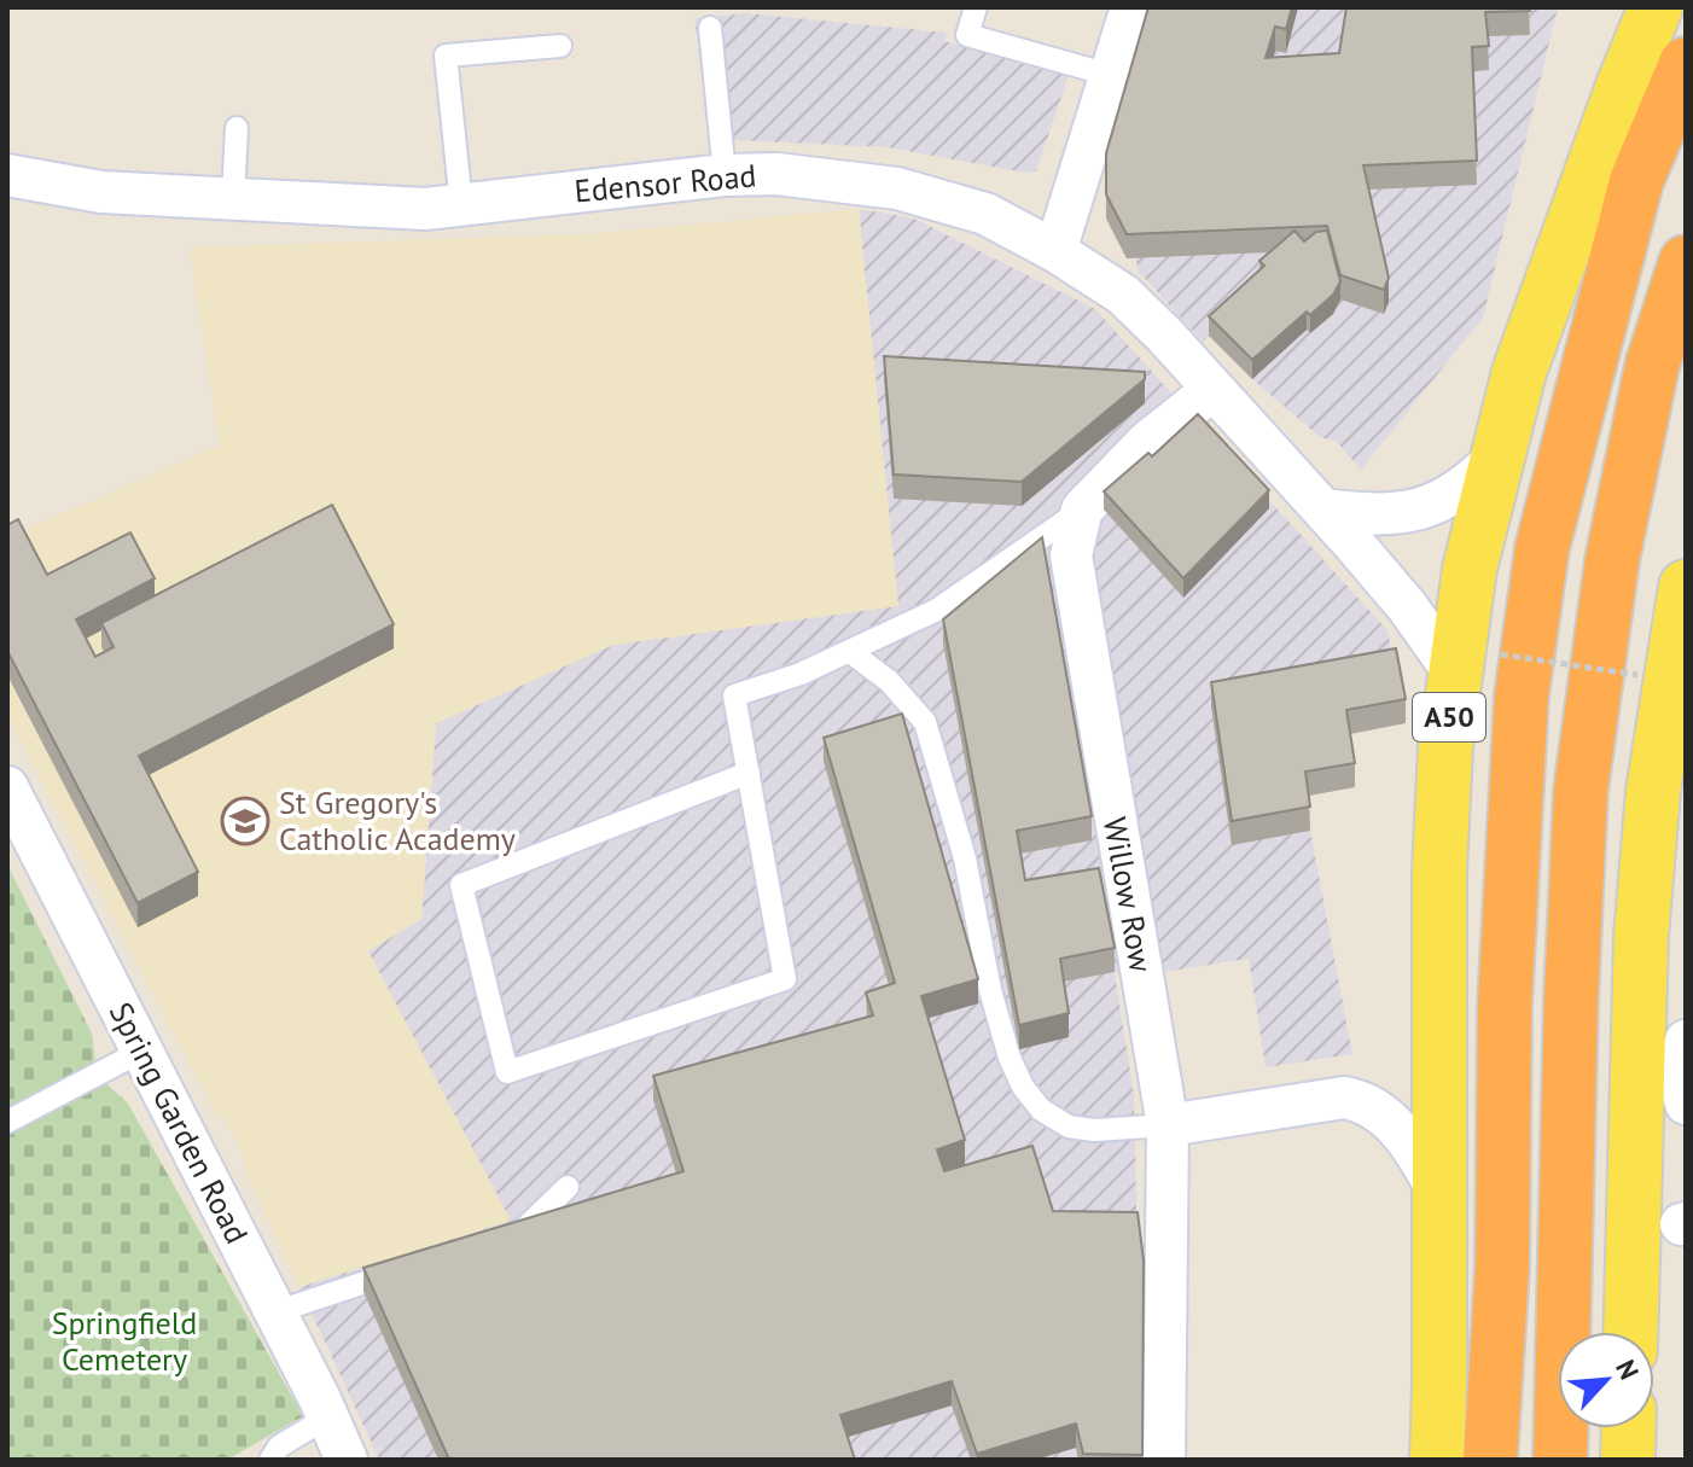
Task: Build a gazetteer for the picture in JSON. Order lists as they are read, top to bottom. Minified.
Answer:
{"streets":{"highway":["A50"],"street":["Edensor Road","Willow Row","Spring Garden Road"]},"crossings":[["Edensor Road","A50"]],"parks":["Springfield Cemetery"],"places":{"school or university":["St Gregory's Catholic Academy"]},"north":"top right"}
